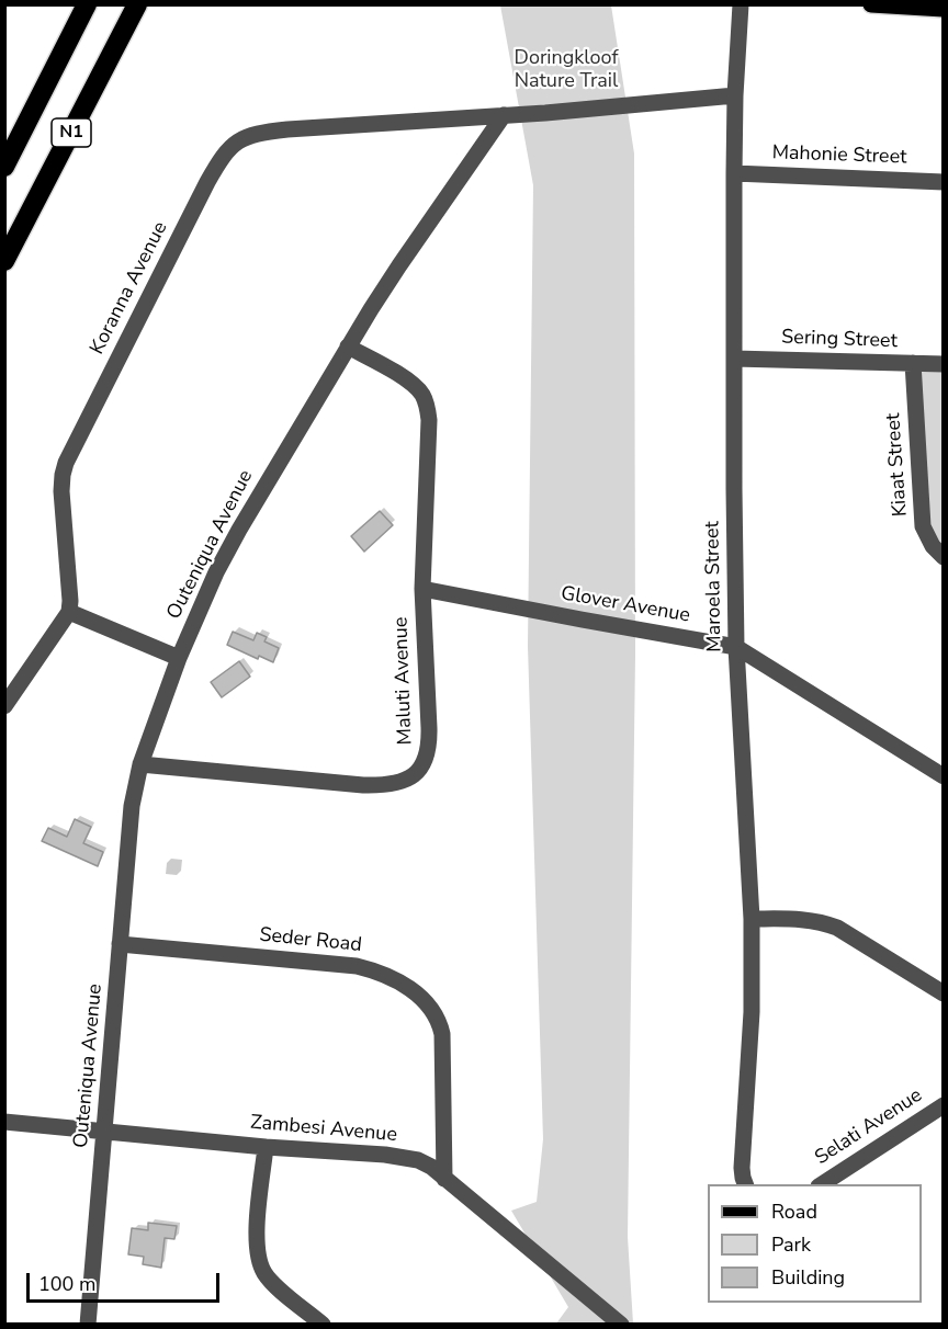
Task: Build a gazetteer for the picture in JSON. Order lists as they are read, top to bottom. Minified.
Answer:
{"streets":{"highway":["N1"],"street":["Mahonie Street","Koranna Avenue","Sering Street","Kiaat Street","Outeniqua Avenue","Maroela Street","Glover Avenue","Maluti Avenue","Seder Road","Selati Avenue","Zambesi Avenue"]},"crossings":[["Mahonie Street","Maroela Street"],["Koranna Avenue","Outeniqua Avenue"],["Sering Street","Kiaat Street"],["Sering Street","Maroela Street"],["Outeniqua Avenue","Maluti Avenue"],["Outeniqua Avenue","Seder Road"],["Outeniqua Avenue","Zambesi Avenue"],["Maroela Street","Glover Avenue"],["Glover Avenue","Maluti Avenue"],["Seder Road","Zambesi Avenue"]],"parks":["Doringkloof Nature Trail"],"legend":["Road","Park","Building"],"scale_bar":"100 m"}
